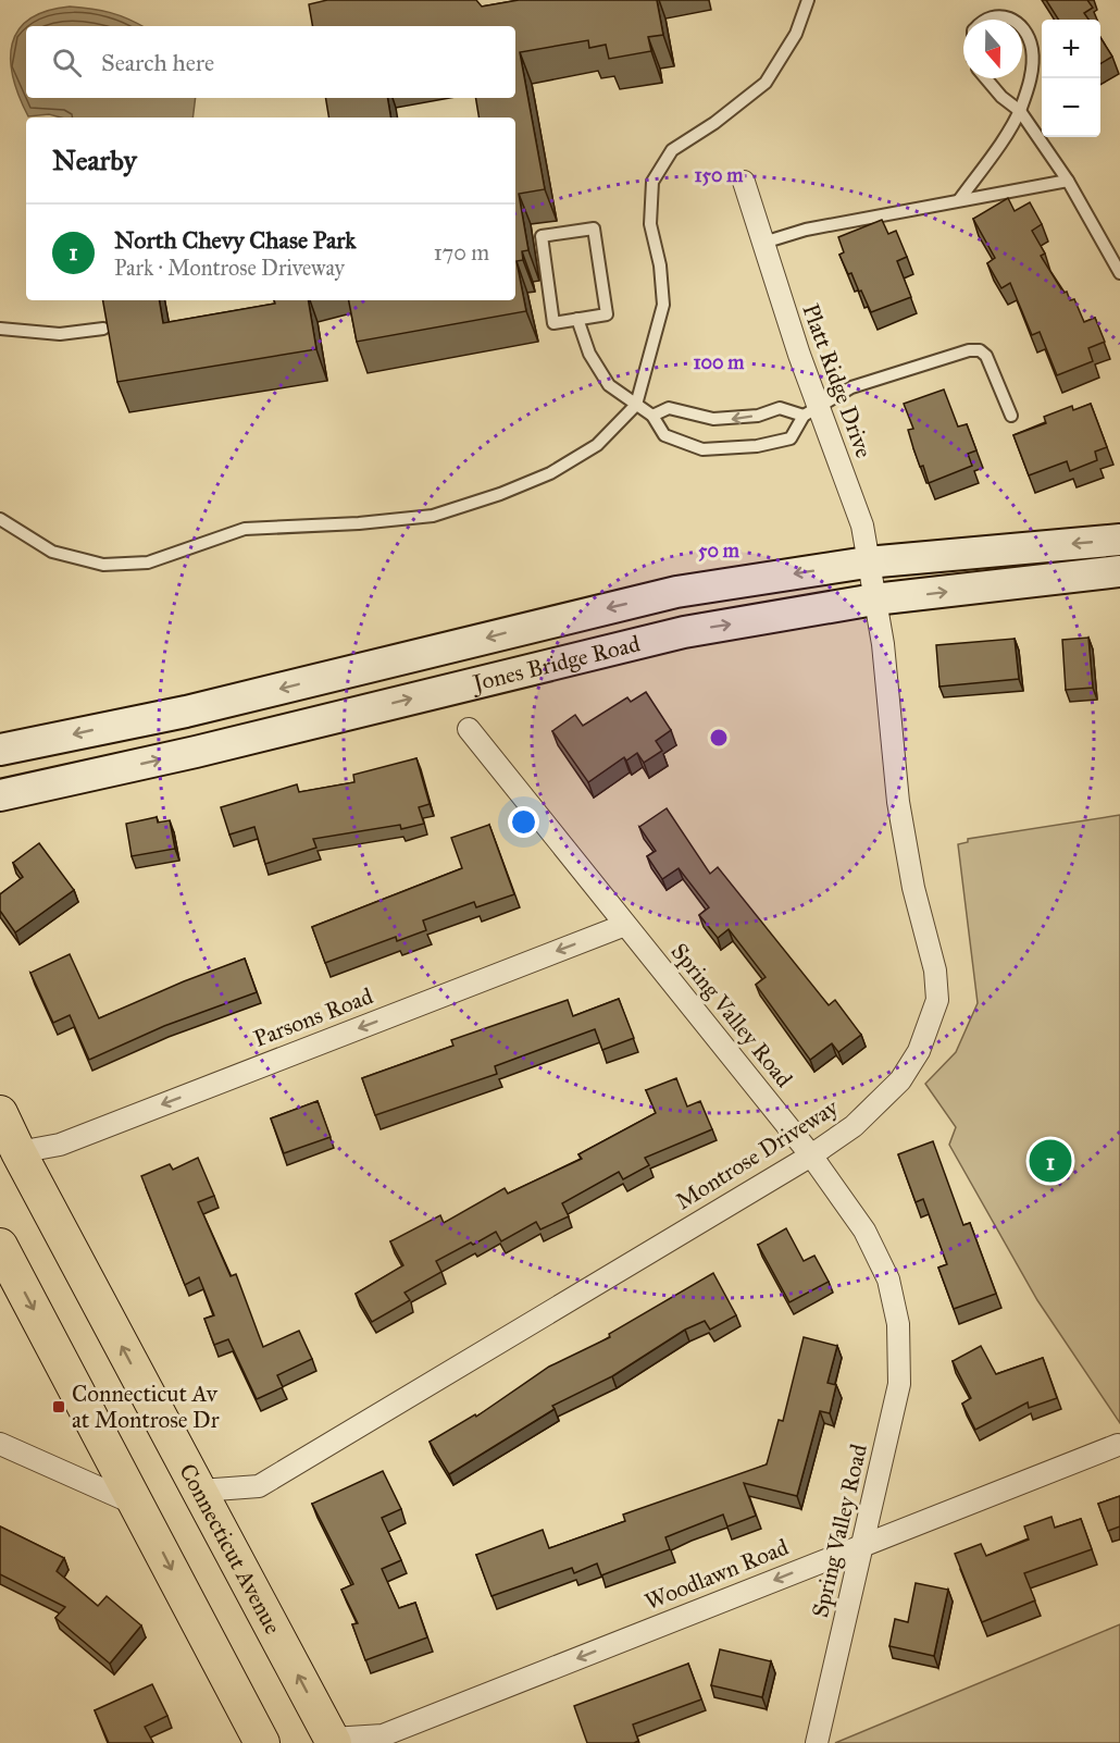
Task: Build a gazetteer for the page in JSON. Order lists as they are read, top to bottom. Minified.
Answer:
{"streets":{"main road":["Jones Bridge Road","Connecticut Avenue"],"street":["Platt Ridge Drive","Spring Valley Road","Parsons Road","Montrose Driveway","Woodlawn Road"]},"crossings":[["Platt Ridge Drive","Jones Bridge Road"],["Platt Ridge Drive","Montrose Driveway"],["Jones Bridge Road","Montrose Driveway"],["Spring Valley Road","Parsons Road"],["Spring Valley Road","Montrose Driveway"],["Spring Valley Road","Woodlawn Road"],["Parsons Road","Connecticut Avenue"],["Montrose Driveway","Connecticut Avenue"],["Connecticut Avenue","Woodlawn Road"]],"one_way":["Parsons Road","Woodlawn Road"],"places":{"transit":["Connecticut Av at Montrose Dr"]},"north":"bottom","page":{"map_buttons":["+","−"],"search":"Search here","heading":"Nearby","list":[{"mark":"1","name":"North Chevy Chase Park","note":"Park · Montrose Driveway","value":"170 m"}],"pins":"1"},"rings":["150 m","100 m","50 m"]}
